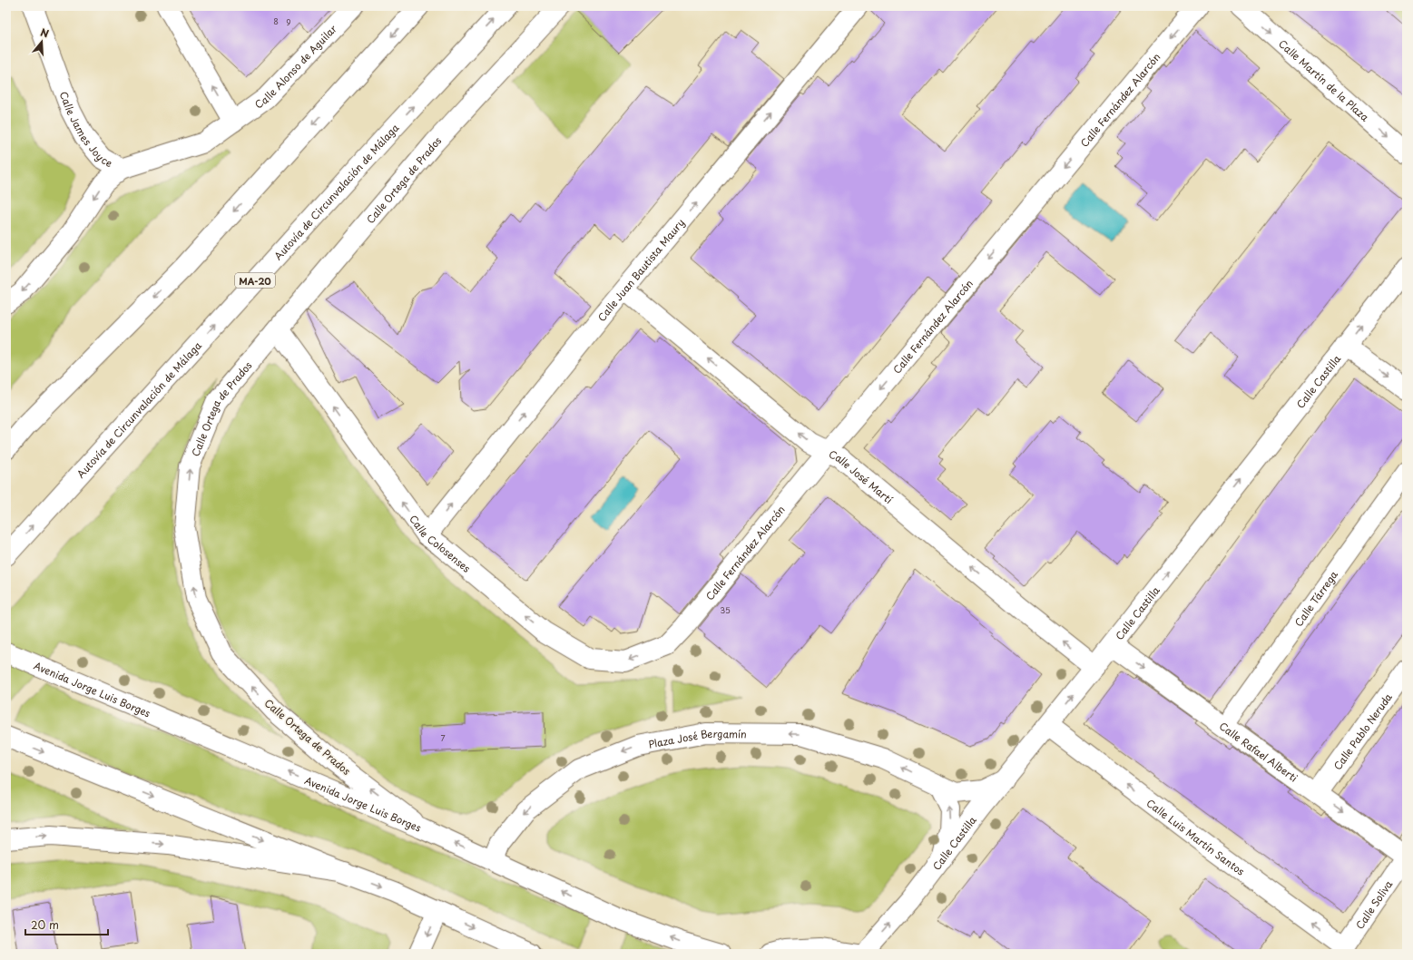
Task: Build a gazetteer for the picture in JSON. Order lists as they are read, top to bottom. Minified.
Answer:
{"streets":{"main road":["Calle Alonso de Aguilar","Calle Martín de la Plaza","Calle Fernández Alarcón","Calle James Joyce","Calle Ortega de Prados","Autovía de Circunvalación de Málaga","Calle Juan Bautista Maury","MA-20","Calle Castilla","Calle José Martí","Calle Colosenses","Avenida Jorge Luis Borges","Calle Pablo Neruda","Plaza José Bergamín","Calle Rafael Alberti","Calle Luis Martín Santos","Calle Soliva"],"street":["Calle Tárrega"]},"crossings":[["Calle Alonso de Aguilar","Calle James Joyce"],["Calle Fernández Alarcón","Calle José Martí"],["Calle Fernández Alarcón","Calle Colosenses"],["Calle Ortega de Prados","Calle Colosenses"],["Calle Ortega de Prados","Avenida Jorge Luis Borges"],["Calle Juan Bautista Maury","Calle José Martí"],["Calle Juan Bautista Maury","Calle Colosenses"],["Calle Castilla","Calle José Martí"],["Calle Castilla","Plaza José Bergamín"],["Calle Castilla","Calle Rafael Alberti"],["Calle Castilla","Calle Luis Martín Santos"],["Calle Tárrega","Calle Rafael Alberti"],["Avenida Jorge Luis Borges","Plaza José Bergamín"],["Calle Pablo Neruda","Calle Rafael Alberti"],["Calle Rafael Alberti","Calle Soliva"],["Calle Luis Martín Santos","Calle Soliva"]],"one_way":["Calle Martín de la Plaza","Calle Fernández Alarcón","Calle Ortega de Prados","Calle Juan Bautista Maury","Calle Castilla","Calle José Martí","Calle Colosenses","Plaza José Bergamín","Calle Rafael Alberti","Calle Luis Martín Santos"],"house_numbers":["8","9","35","7"],"scale_bar":"20 m","north":"top"}
